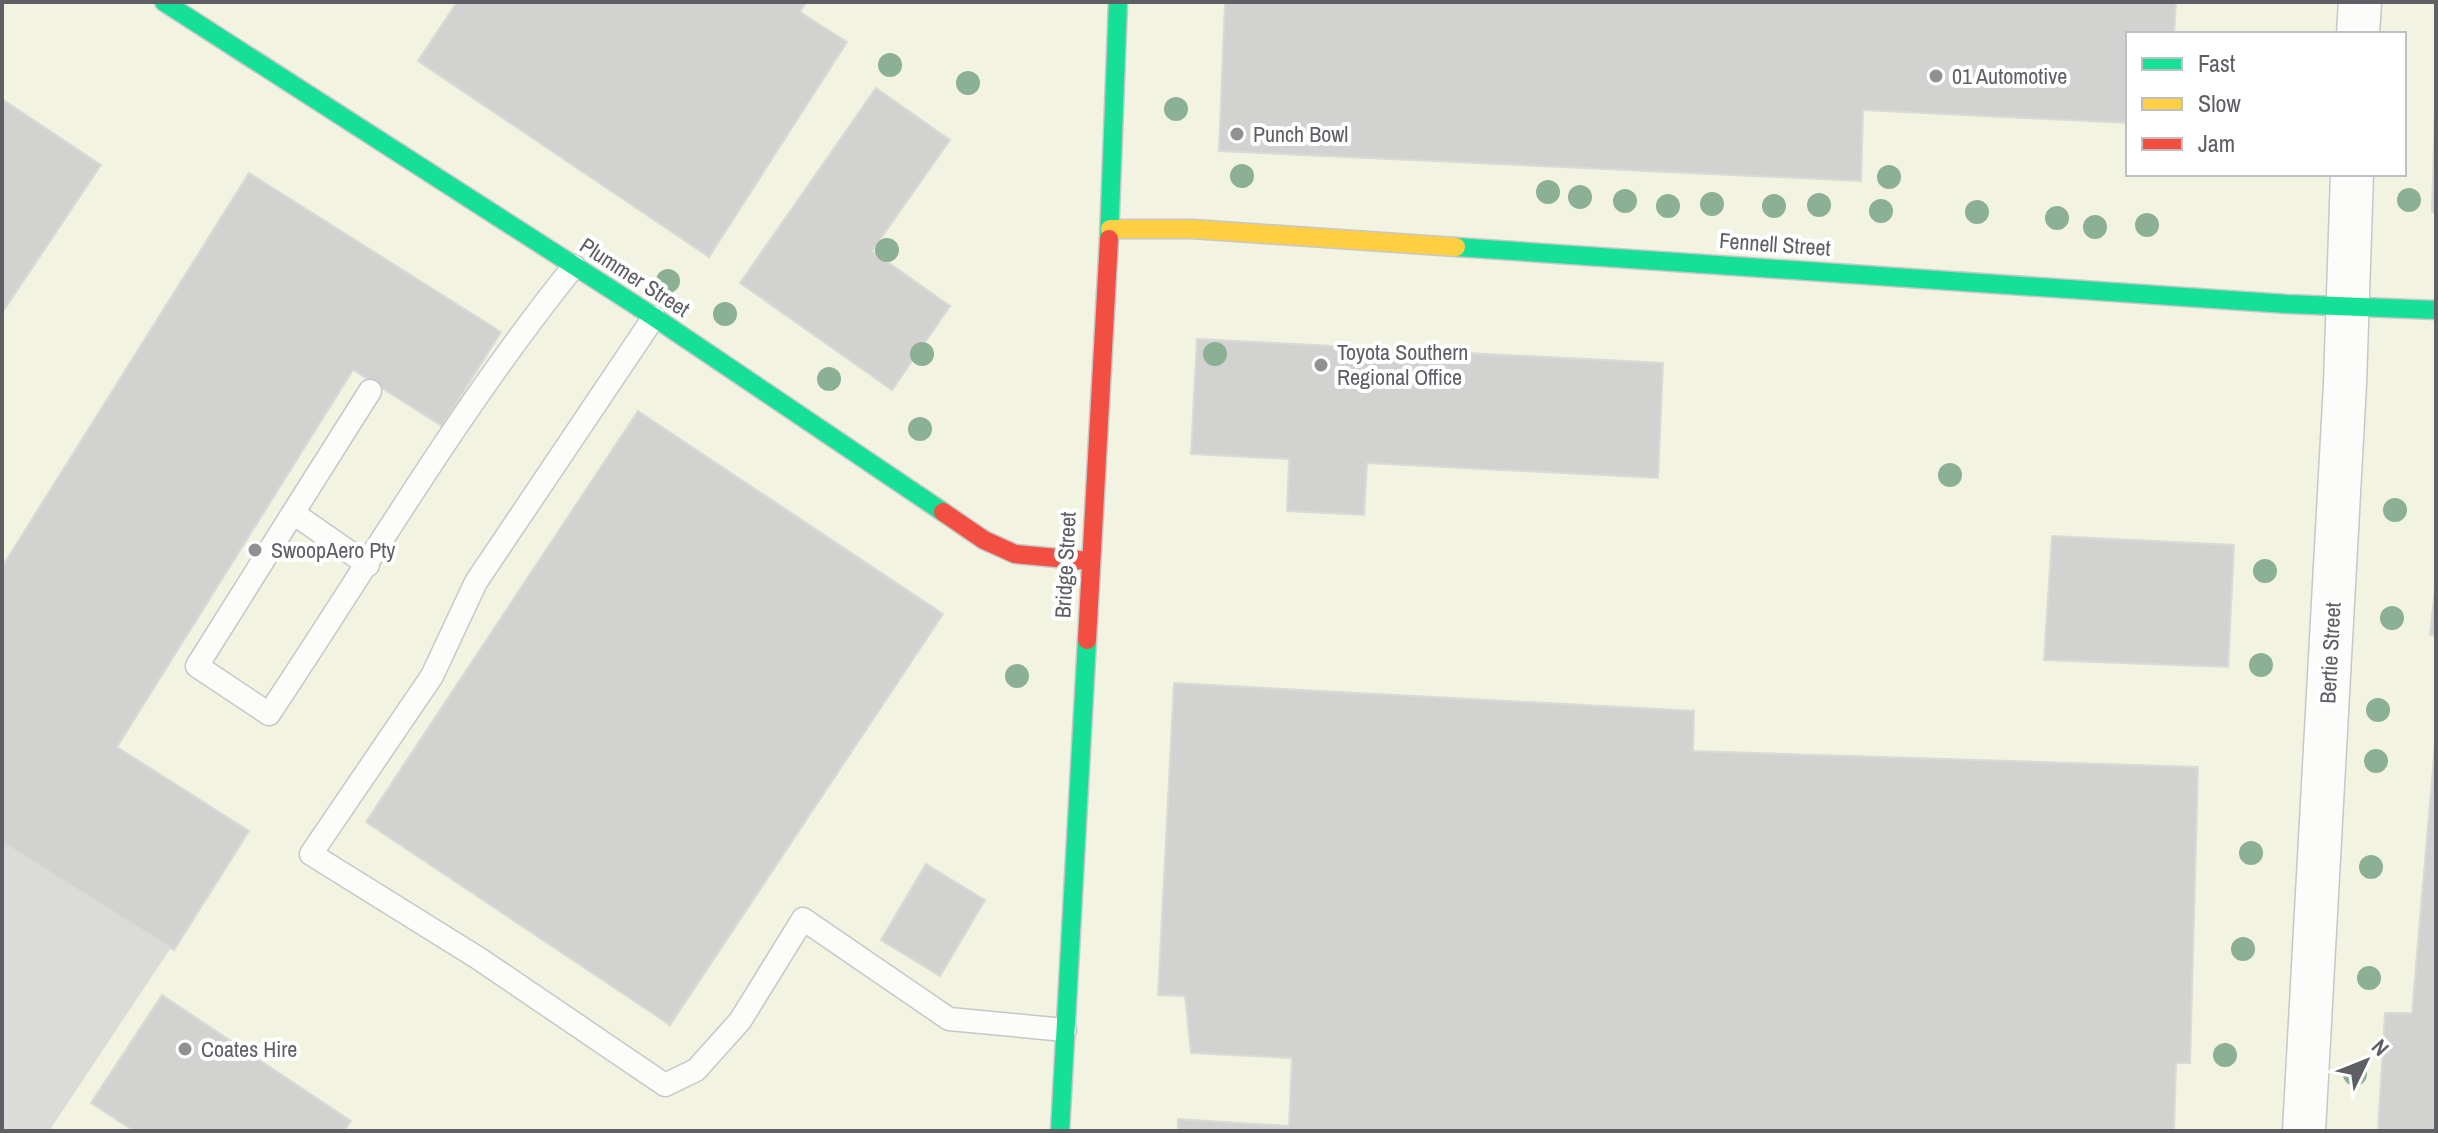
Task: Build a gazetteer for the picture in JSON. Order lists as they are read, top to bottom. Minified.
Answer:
{"streets":{"street":["Fennell Street","Plummer Street","Bridge Street","Bertie Street"]},"crossings":[["Fennell Street","Bridge Street"],["Fennell Street","Bertie Street"],["Plummer Street","Bridge Street"]],"places":["01 Automotive","Punch Bowl","Toyota Southern Regional Office","SwoopAero Pty","Coates Hire"],"legend":["Fast","Slow","Jam"],"north":"top right"}
